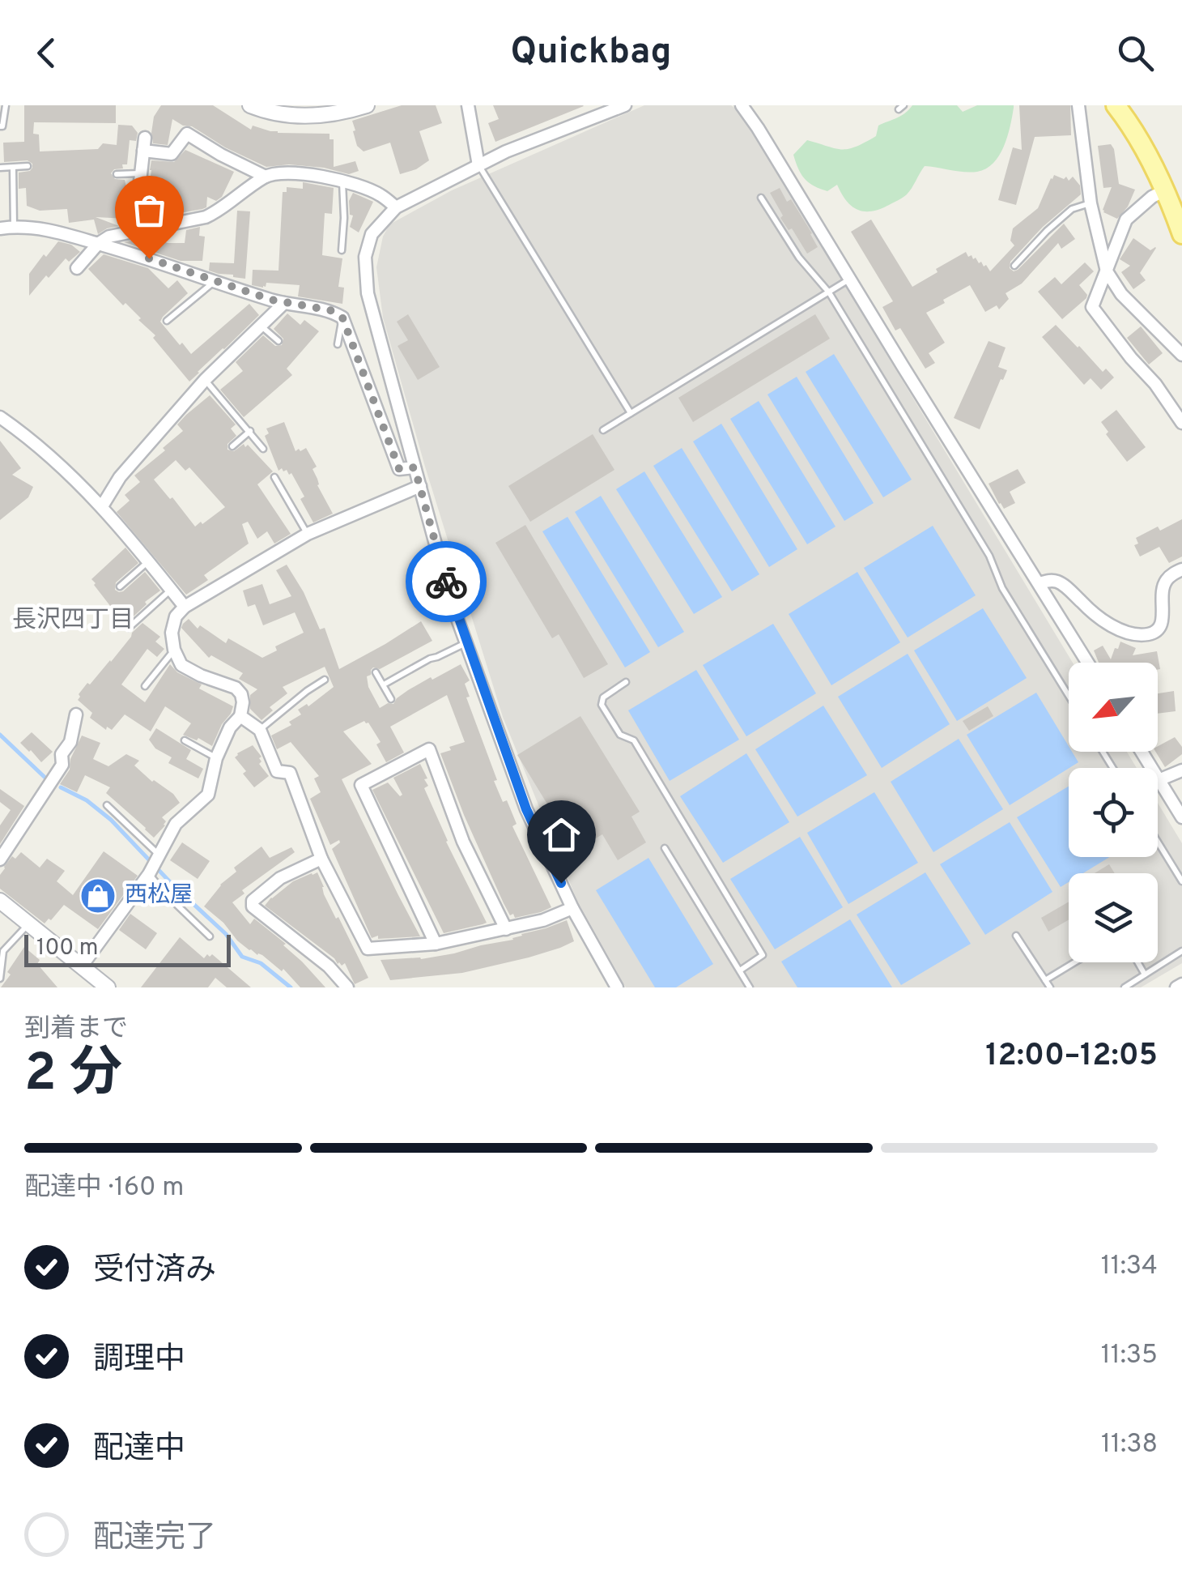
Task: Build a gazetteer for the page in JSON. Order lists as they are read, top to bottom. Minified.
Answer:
{"districts":["長沢四丁目"],"places":{"shop":["西松屋"]},"scale_bar":"100 m","north":"bottom left","page":{"header":"Quickbag","scale":"100 m","heading":["2 分","到着まで","12:00–12:05"],"bar":"配達中 · 160 m","list":[["受付済み","11:34"],["調理中","11:35"],["配達中","11:38"],"配達完了"]}}
